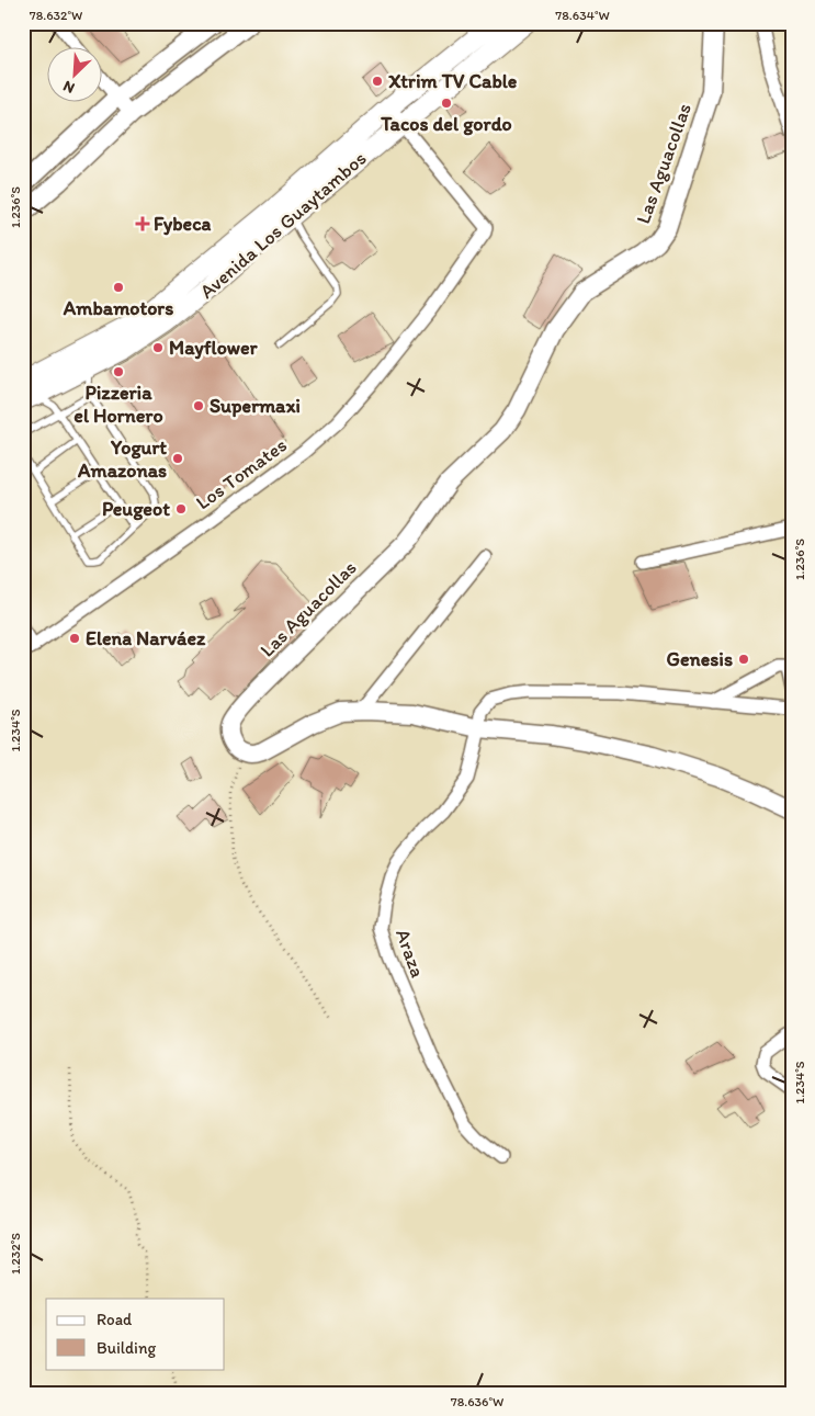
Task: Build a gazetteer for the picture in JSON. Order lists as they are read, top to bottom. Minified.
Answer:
{"streets":{"main road":["Avenida Los Guaytambos"],"street":["Las Aguacollas","Los Tomates","Araza"]},"crossings":[["Avenida Los Guaytambos","Los Tomates"]],"places":{"other":["Xtrim TV Cable","Tacos del gordo","Ambamotors","Mayflower","Pizzeria el Hornero","Supermaxi","Yogurt Amazonas","Peugeot","Elena Narváez","Genesis"],"health":["Fybeca"]},"legend":["Road","Building"],"north":"bottom left","coordinates":["78.632°W","78.634°W","1.236°S","1.234°S","1.232°S","78.636°W"]}
